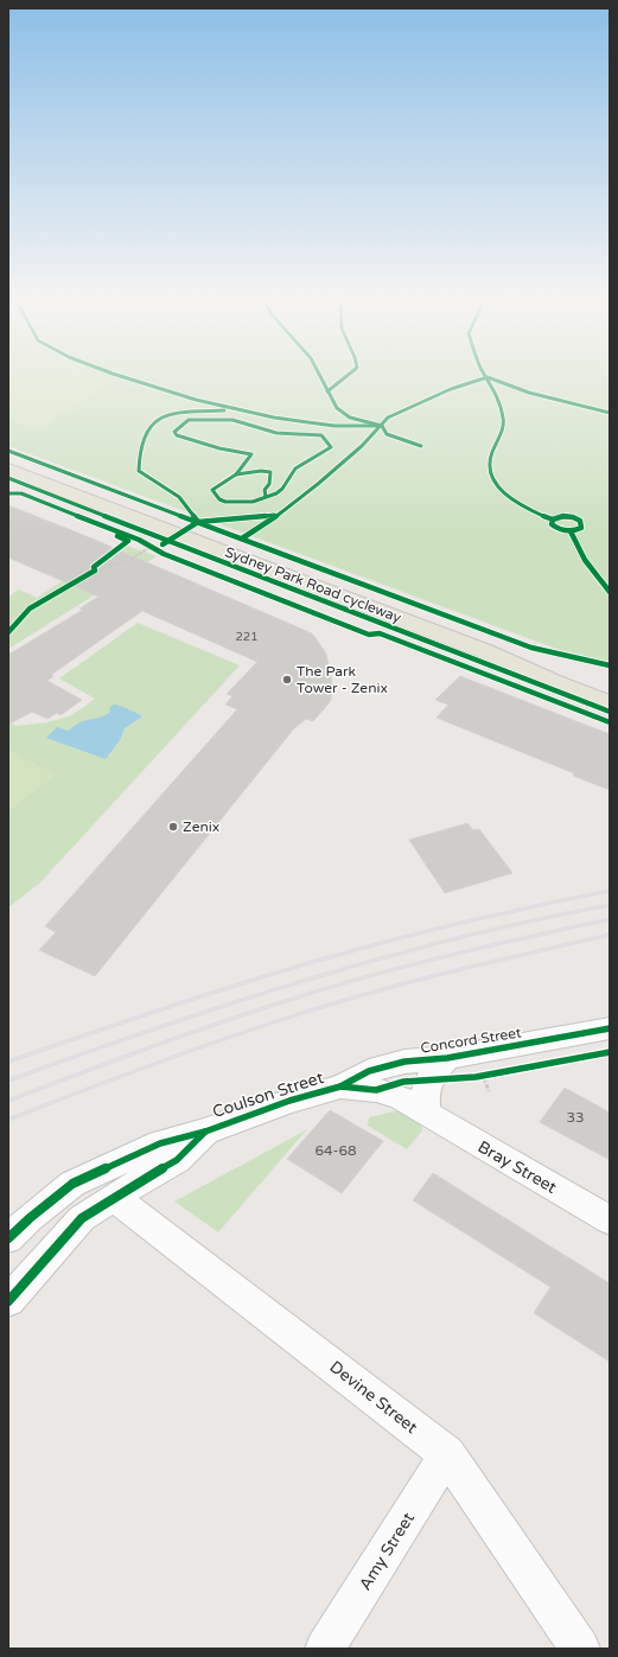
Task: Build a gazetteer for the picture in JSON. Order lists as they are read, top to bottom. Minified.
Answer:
{"streets":{"street":["Concord Street","Coulson Street","Bray Street","Devine Street","Amy Street"],"cycle path":["Sydney Park Road cycleway"]},"crossings":[["Concord Street","Coulson Street"],["Concord Street","Bray Street"],["Coulson Street","Bray Street"],["Coulson Street","Devine Street"],["Devine Street","Amy Street"]],"places":["The Park Tower - Zenix","Zenix"],"house_numbers":["221","33","64-68"]}
